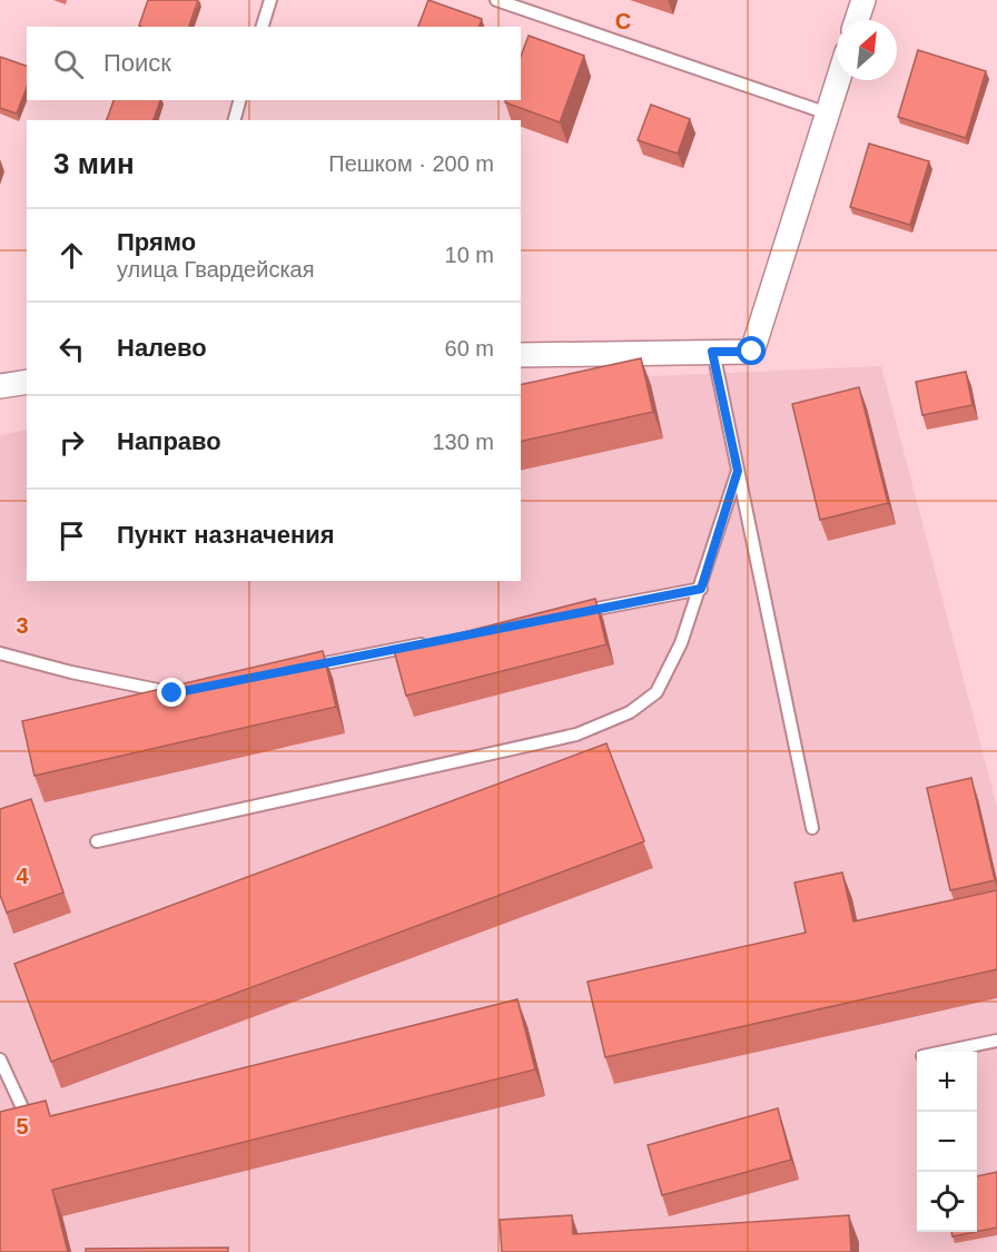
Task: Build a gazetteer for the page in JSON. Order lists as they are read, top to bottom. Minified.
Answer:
{"north":"top right","page":{"search":"Поиск","heading":["3 мин","Пешком · 200 m"],"list":[["Прямо","улица Гвардейская","10 m"],["Налево","60 m"],["Направо","130 m"],"Пункт назначения"],"map_buttons":["+","−"]},"grid":{"columns":["C"],"rows":["3","4","5"]}}
